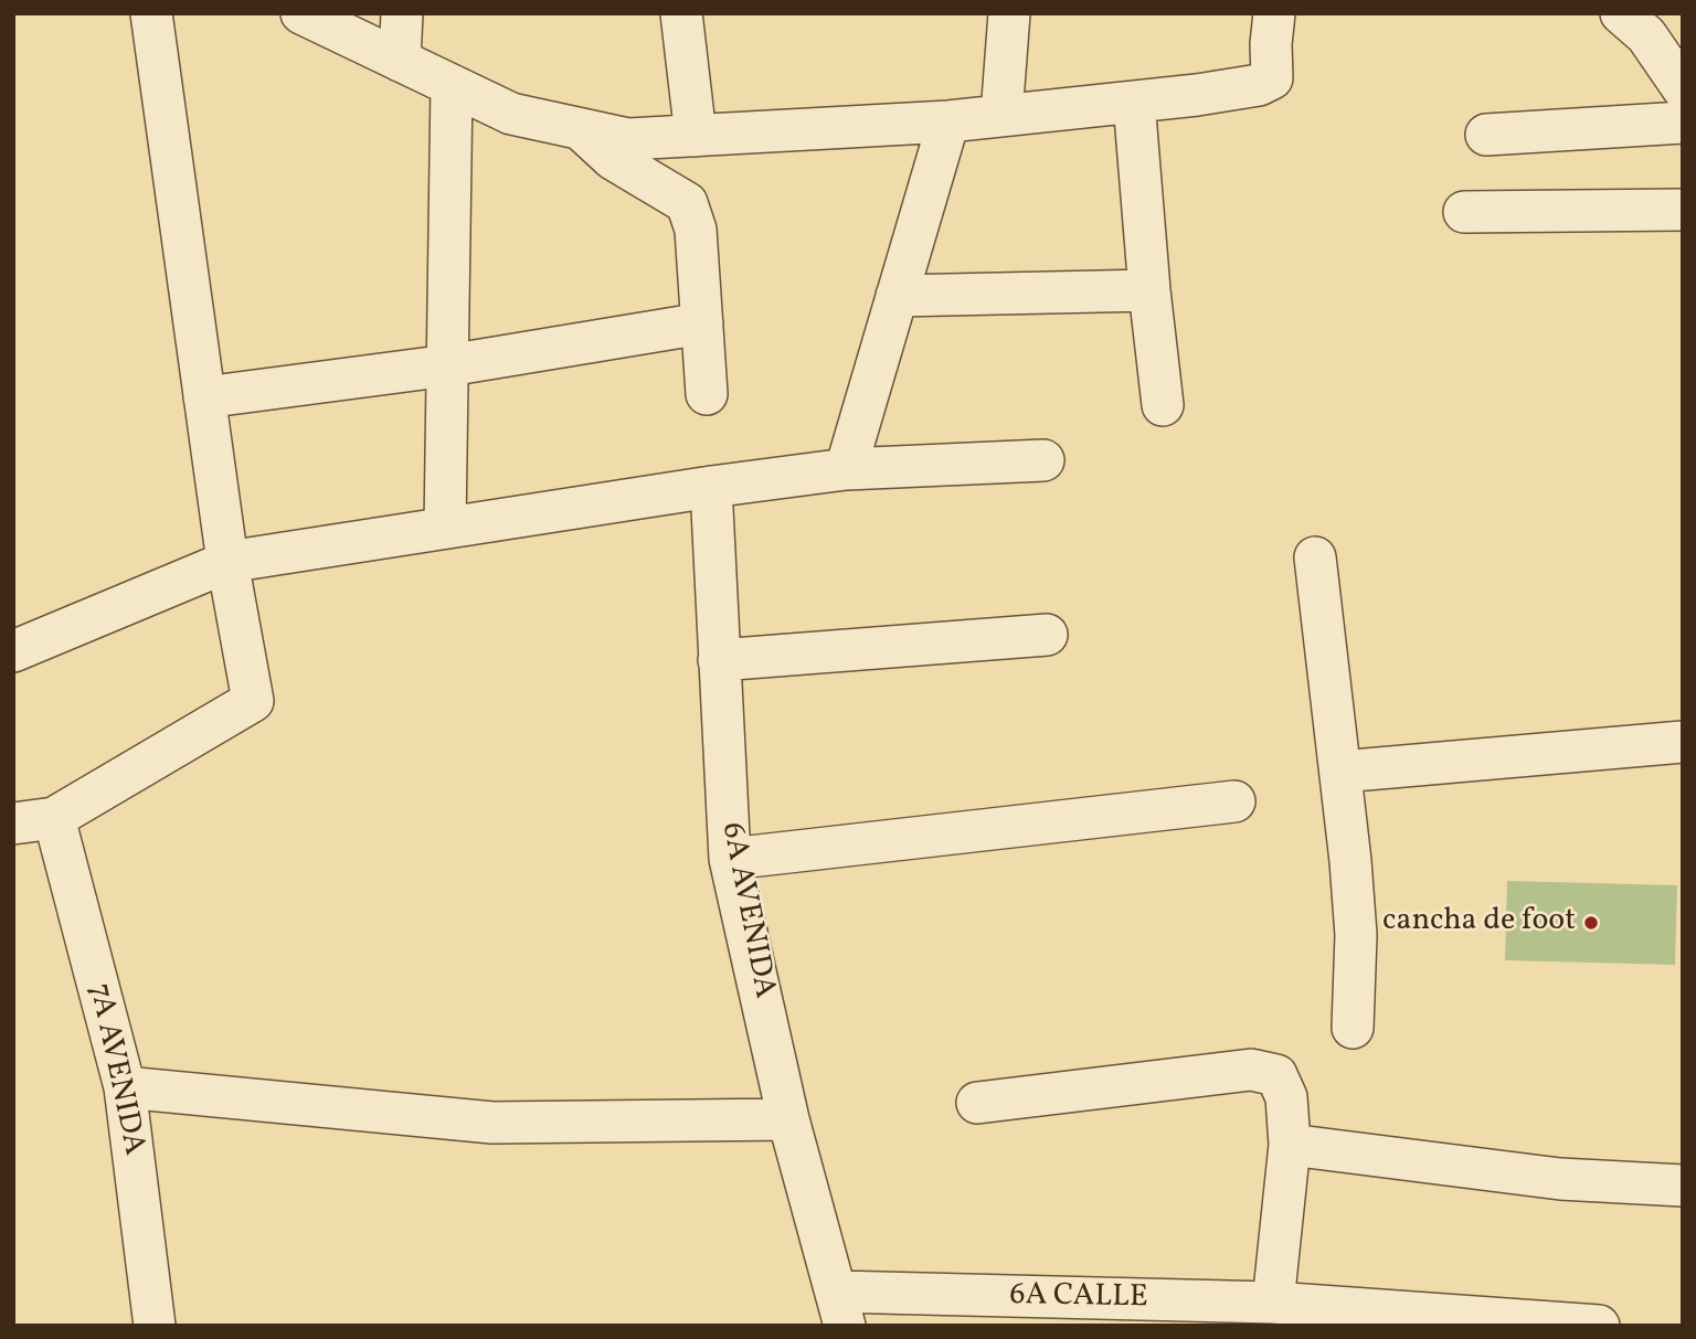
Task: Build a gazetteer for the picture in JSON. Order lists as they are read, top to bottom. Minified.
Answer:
{"streets":{"street":["6A AVENIDA","7A AVENIDA","6A CALLE"]},"crossings":[["6A AVENIDA","6A CALLE"]],"places":["cancha de foot"]}
